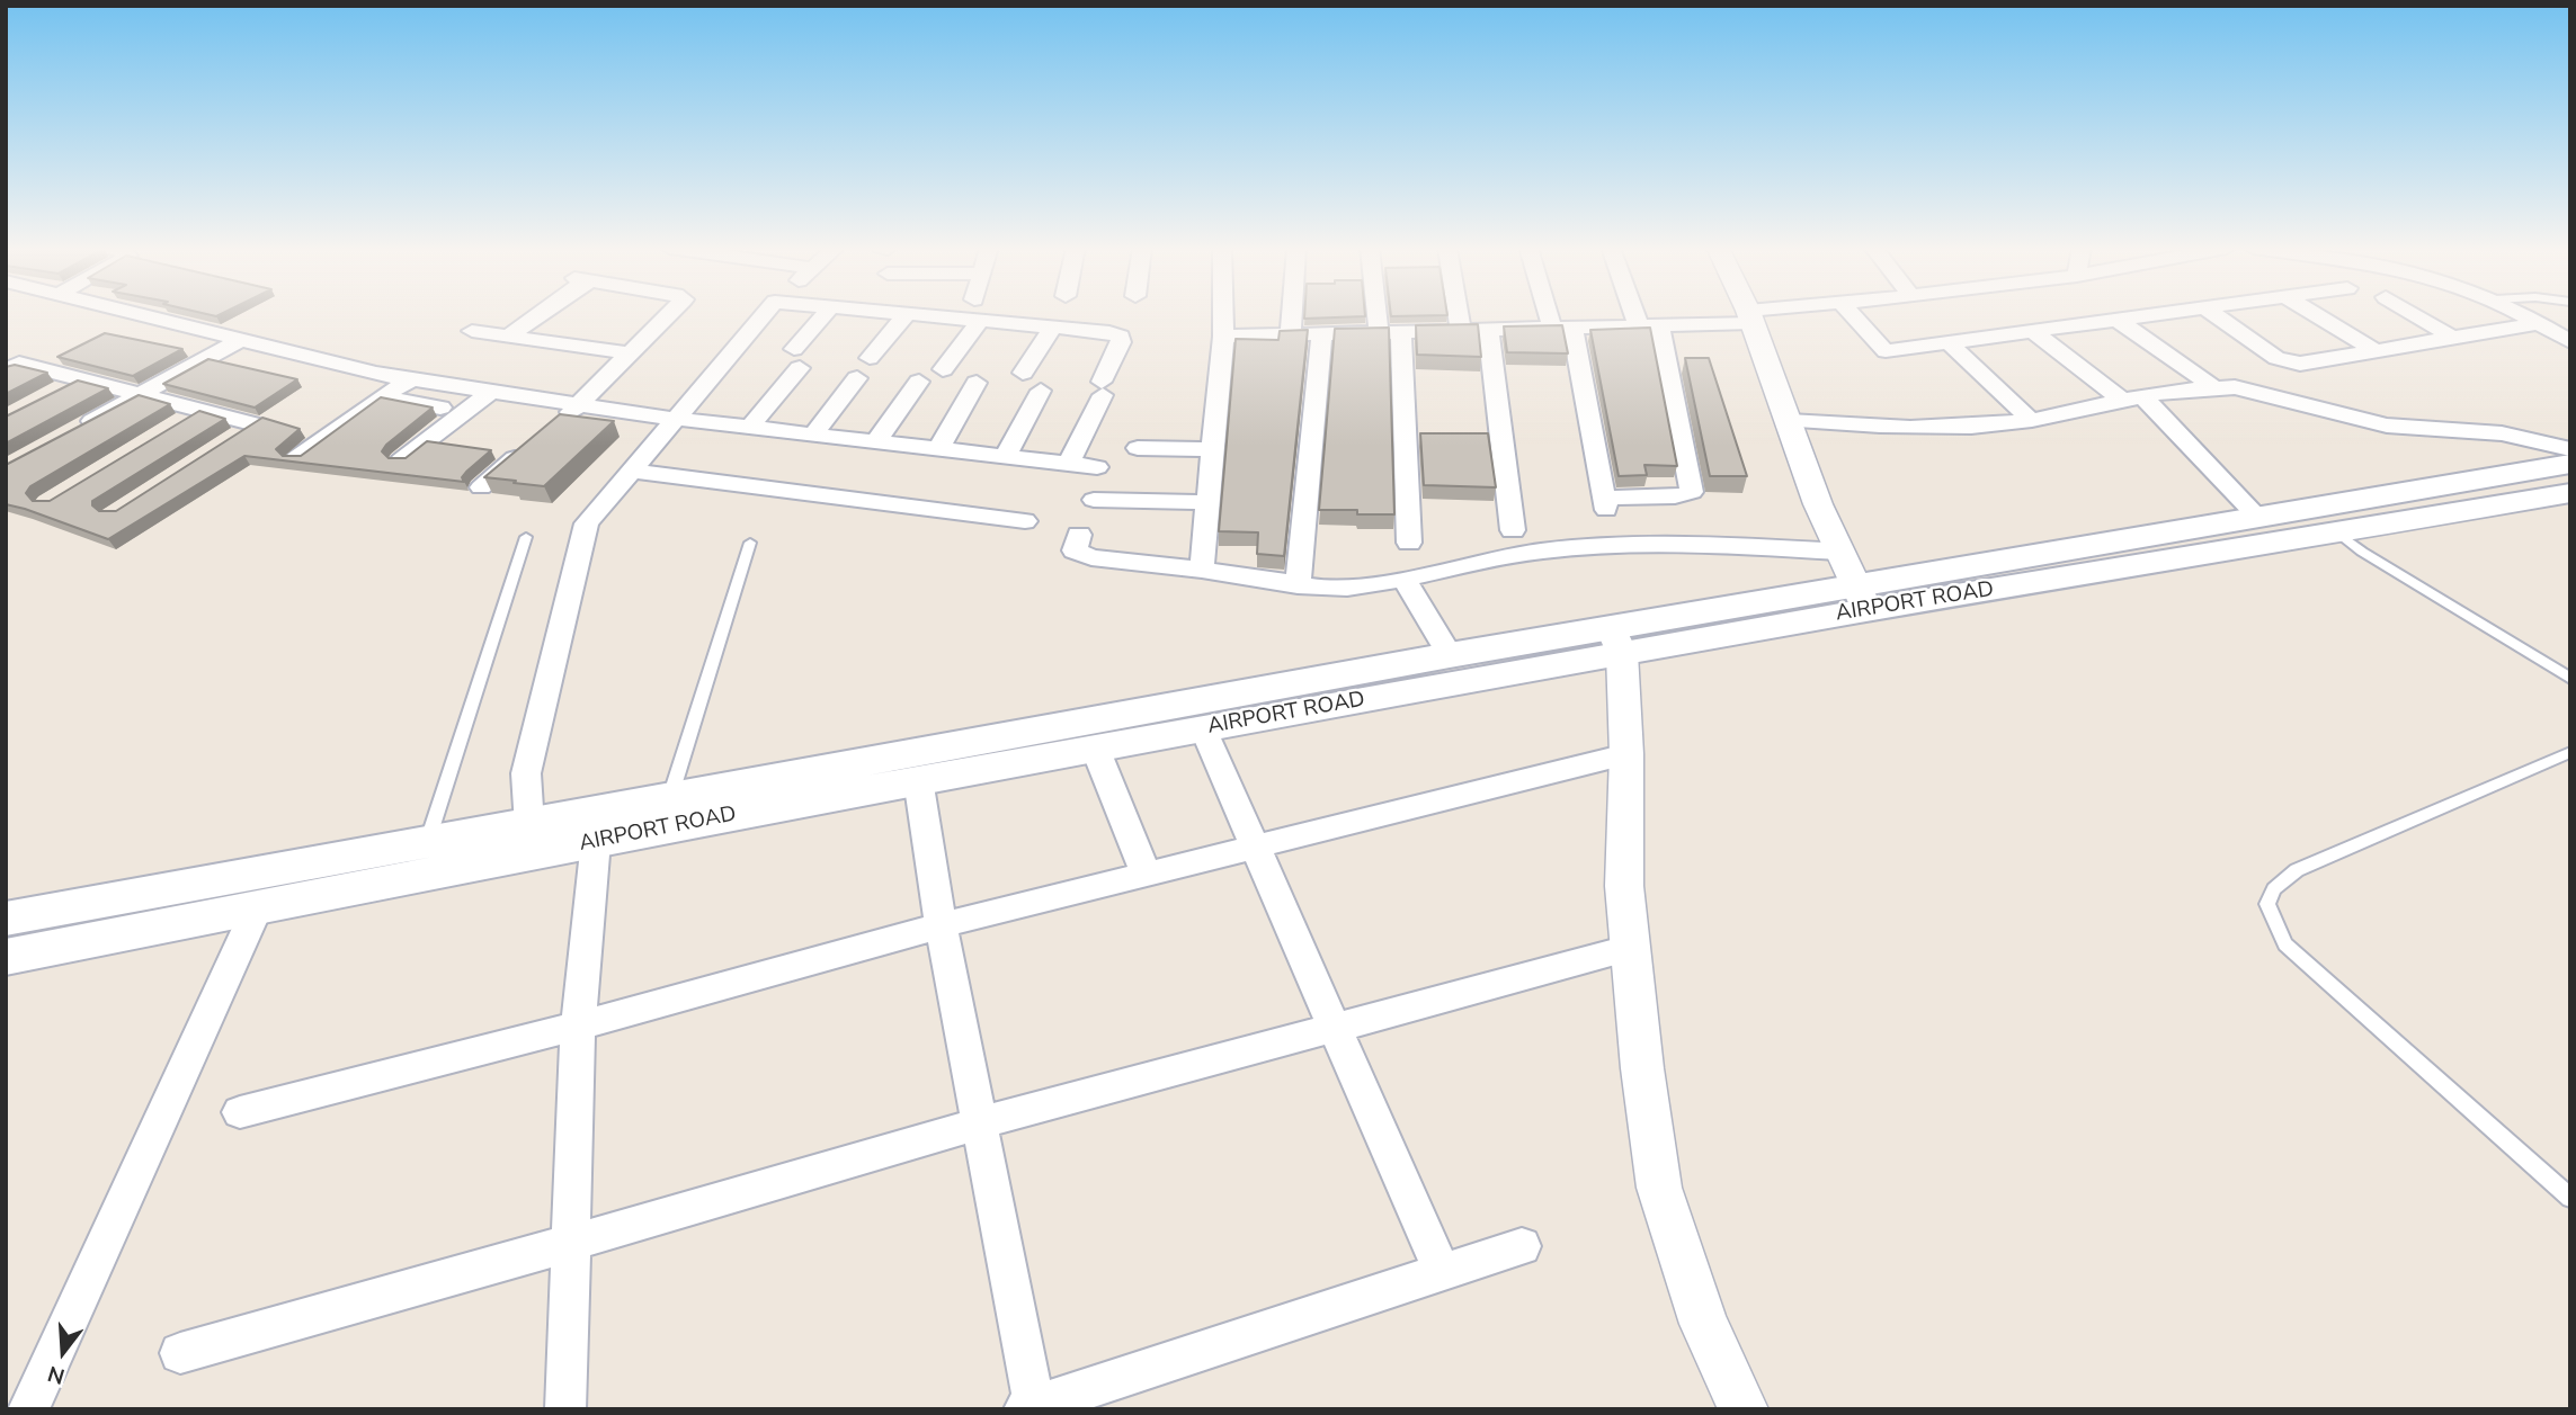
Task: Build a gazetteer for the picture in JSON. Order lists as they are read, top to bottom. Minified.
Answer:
{"streets":{"main road":["AIRPORT ROAD"]},"north":"bottom"}
